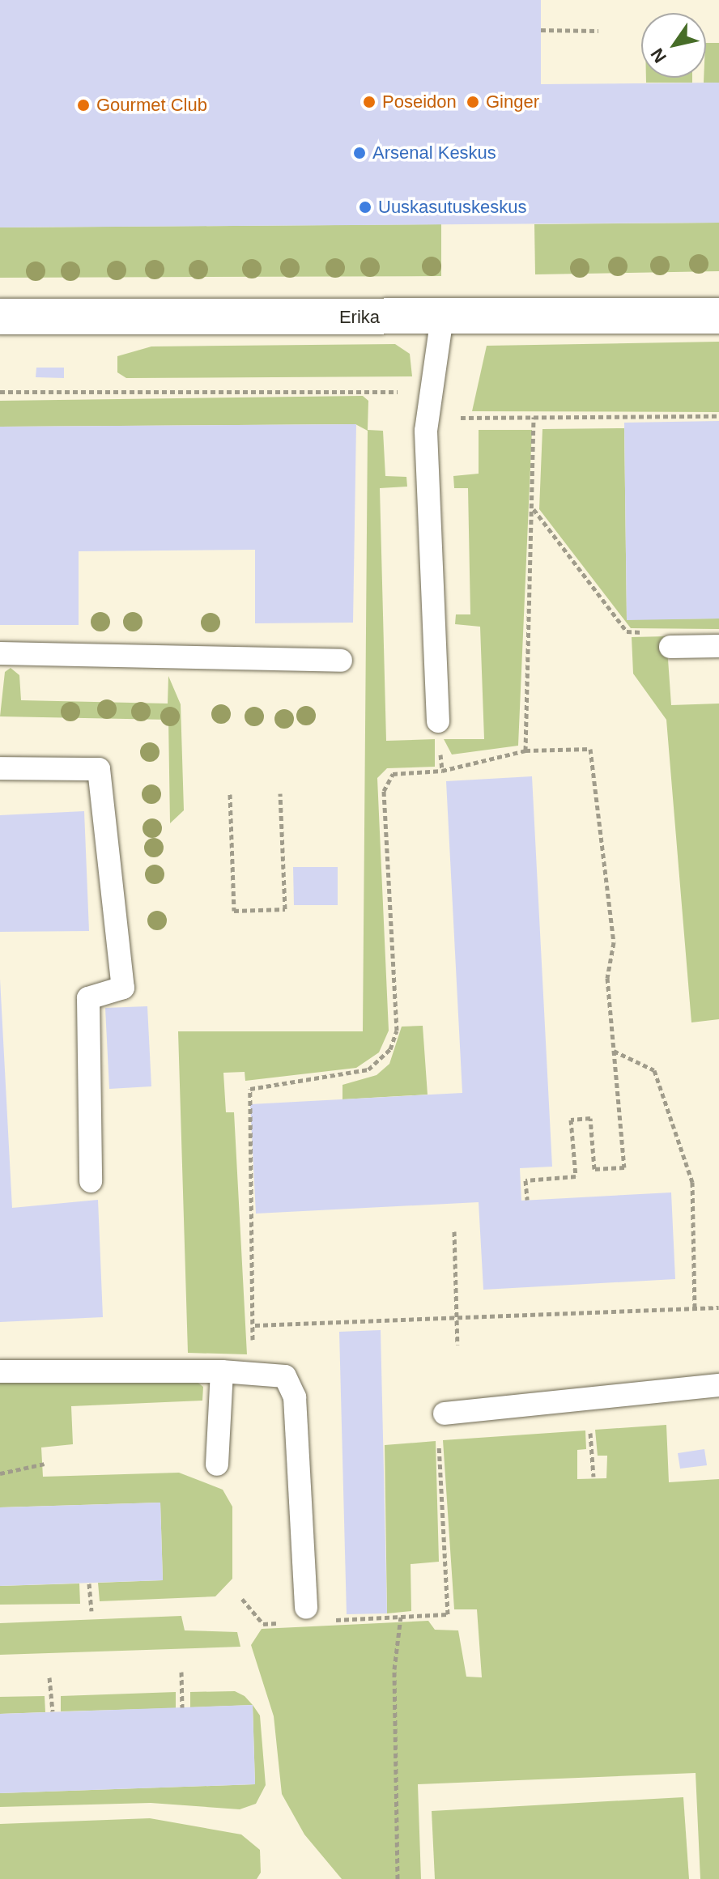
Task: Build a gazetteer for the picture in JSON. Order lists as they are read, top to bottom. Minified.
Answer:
{"streets":{"street":["Erika"]},"places":["Poseidon","Ginger","Gourmet Club","Arsenal Keskus","Uuskasutuskeskus"],"north":"bottom left"}
